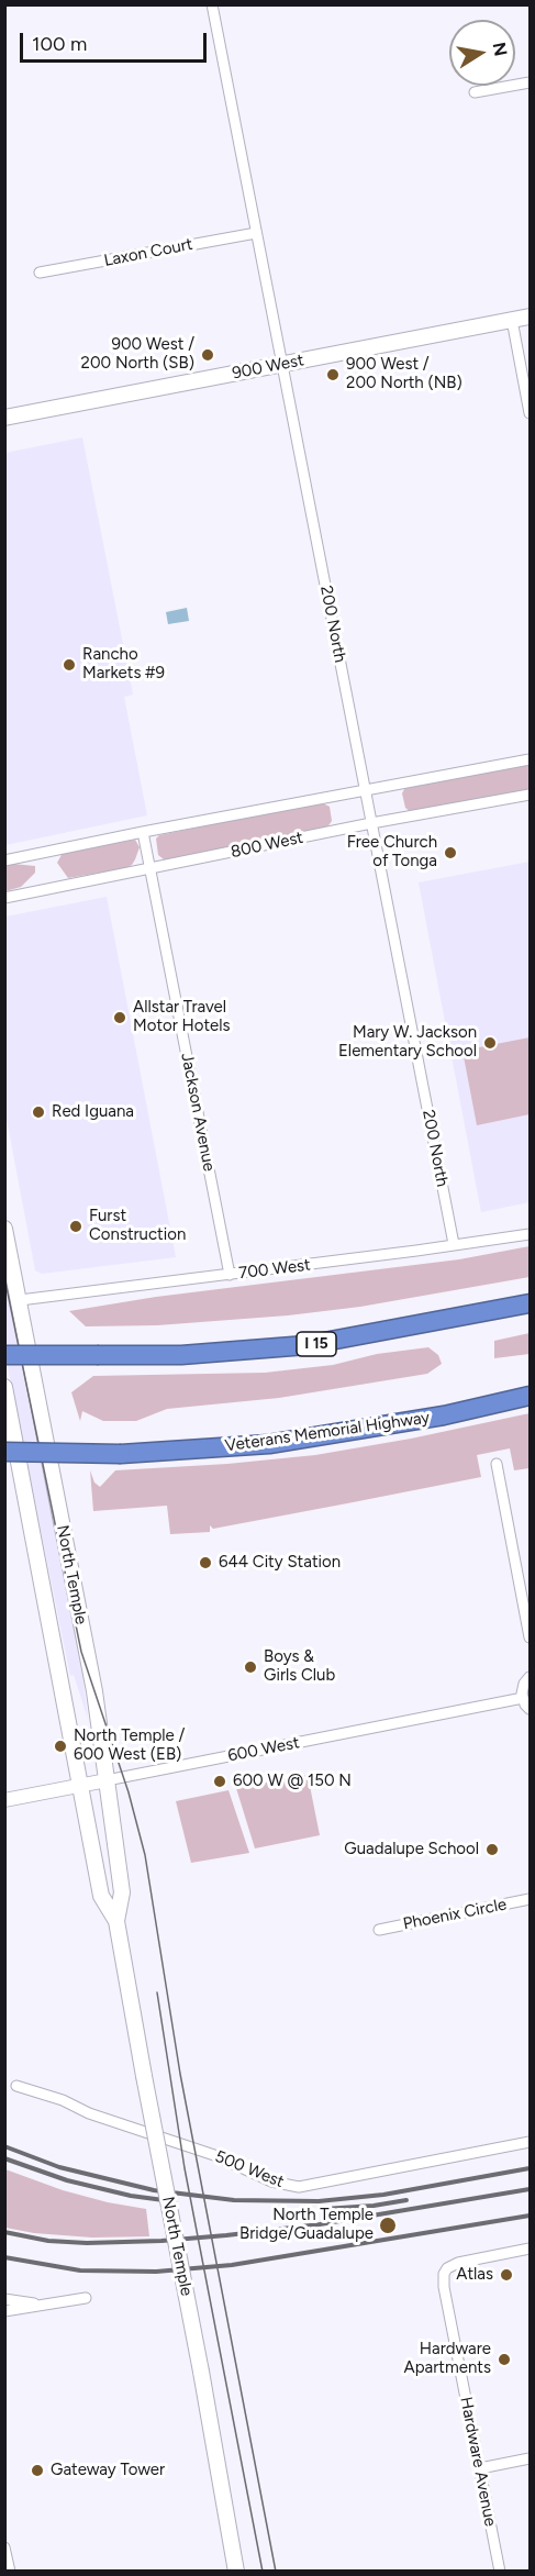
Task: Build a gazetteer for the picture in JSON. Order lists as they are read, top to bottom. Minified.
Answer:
{"streets":{"highway":["I 15","Veterans Memorial Highway"],"main road":["900 West","North Temple"],"street":["Laxon Court","200 North","800 West","Jackson Avenue","700 West","600 West","Phoenix Circle","500 West","Hardware Avenue"]},"crossings":[["Laxon Court","200 North"],["900 West","200 North"],["200 North","800 West"],["200 North","700 West"],["800 West","Jackson Avenue"],["Jackson Avenue","700 West"],["700 West","North Temple"],["North Temple","600 West"]],"places":["900 West / 200 North (SB)","900 West / 200 North (NB)","Rancho Markets #9","Free Church of Tonga","Allstar Travel Motor Hotels","Mary W. Jackson Elementary School","Red Iguana","Furst Construction","644 City Station","Boys & Girls Club","North Temple / 600 West (EB)","600 W @ 150 N","Guadalupe School","North Temple Bridge/Guadalupe","Atlas","Hardware Apartments","Gateway Tower"],"scale_bar":"100 m","north":"right"}
